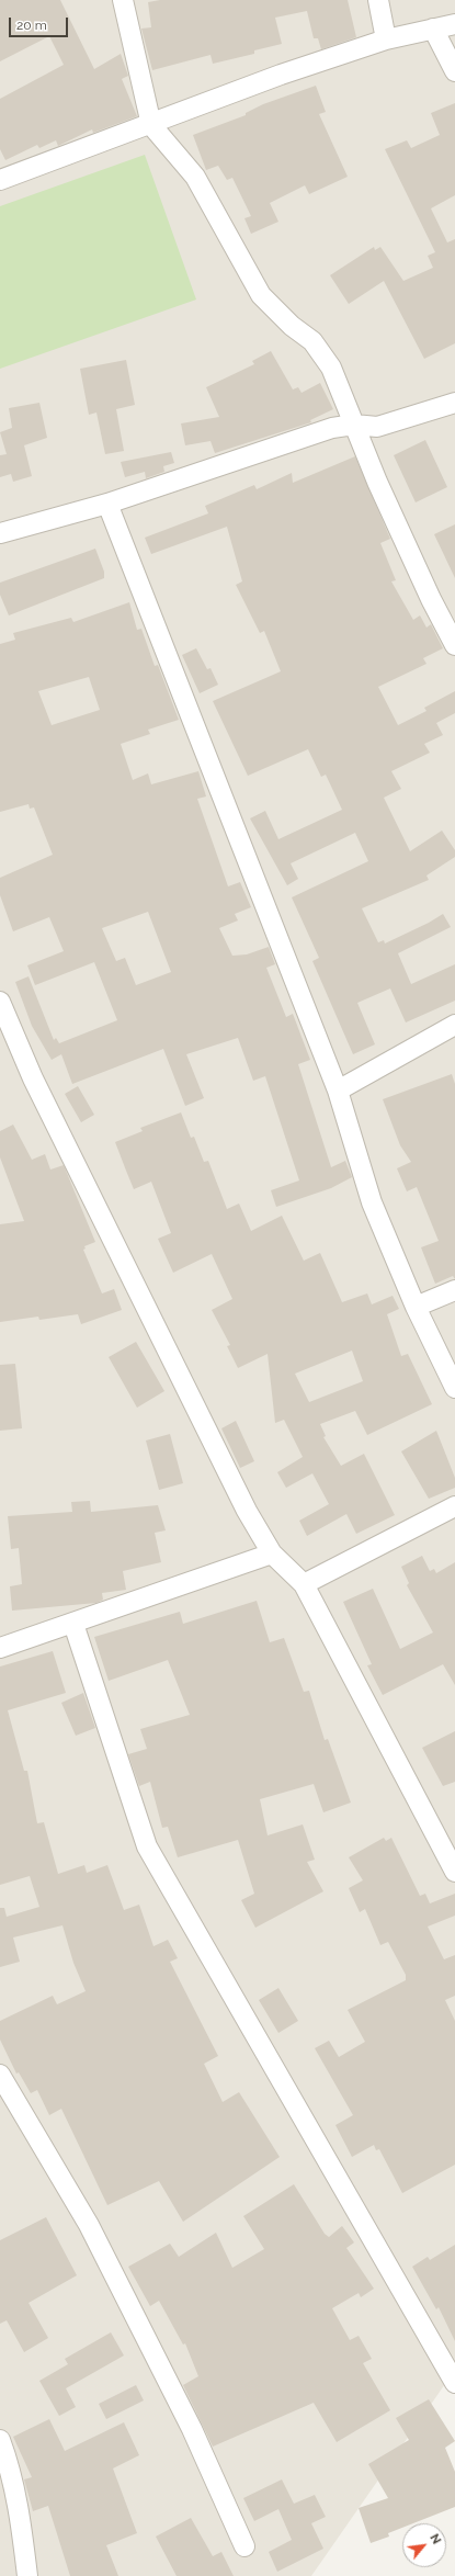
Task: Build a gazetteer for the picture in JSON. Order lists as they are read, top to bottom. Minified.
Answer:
{"scale_bar":"20 m","north":"top right"}
